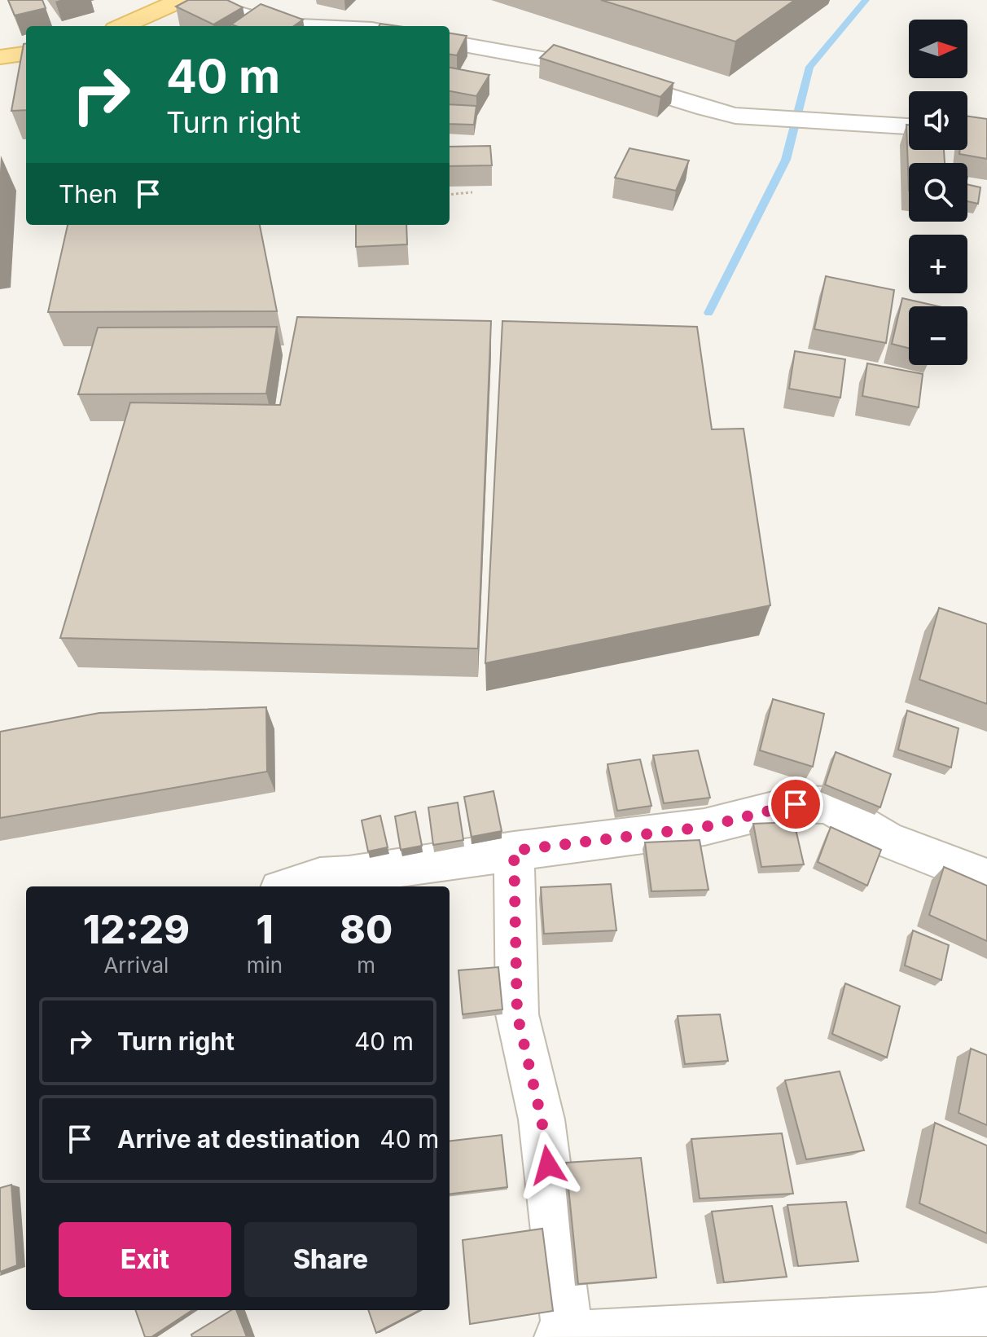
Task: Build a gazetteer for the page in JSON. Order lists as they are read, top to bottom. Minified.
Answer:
{"north":"right","page":{"map_buttons":["+","−"],"turn":["40 m","Turn right"],"then":"Then","eta":["12:29","Arrival","1","min","80","m"],"list":[{"name":"Turn right","value":"40 m"},{"name":"Arrive at destination","value":"40 m"}],"buttons":["Exit","Share"]}}
